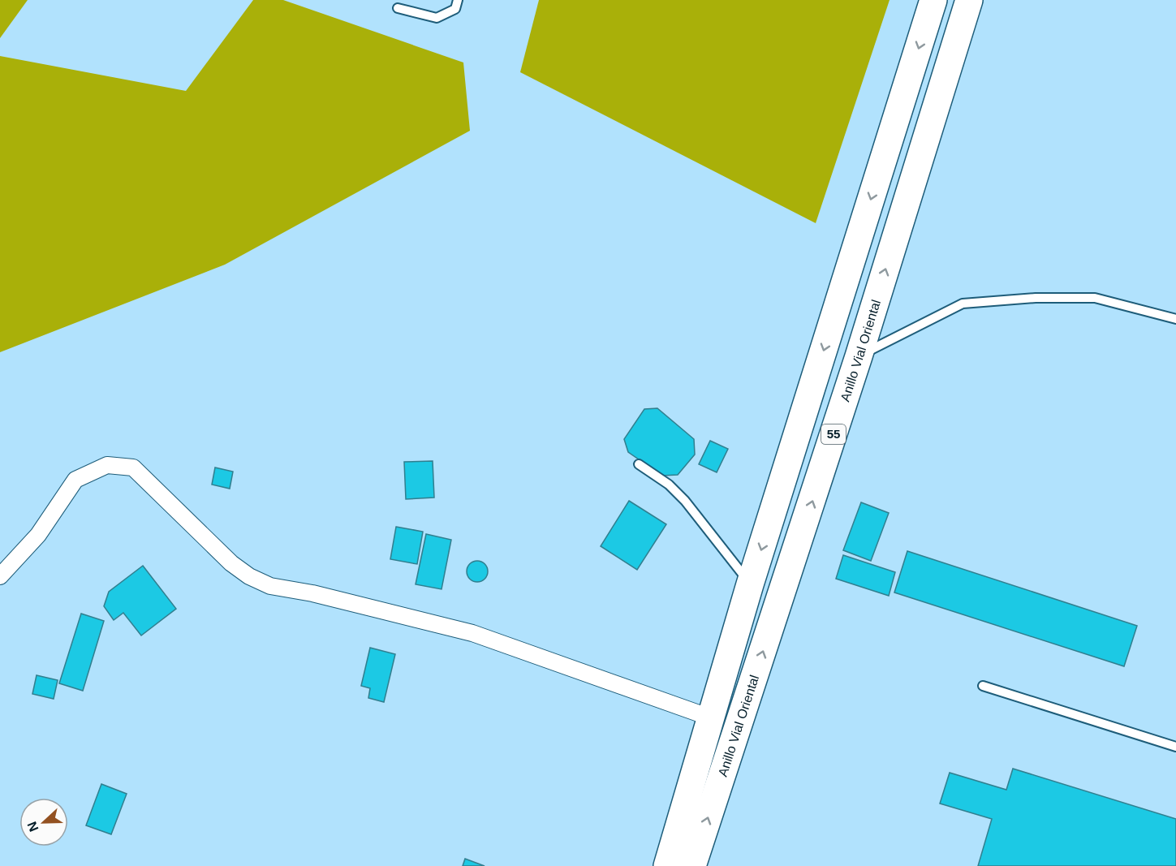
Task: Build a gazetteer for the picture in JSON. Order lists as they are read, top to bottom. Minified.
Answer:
{"streets":{"highway":["Anillo Vial Oriental","55"]},"north":"left"}
